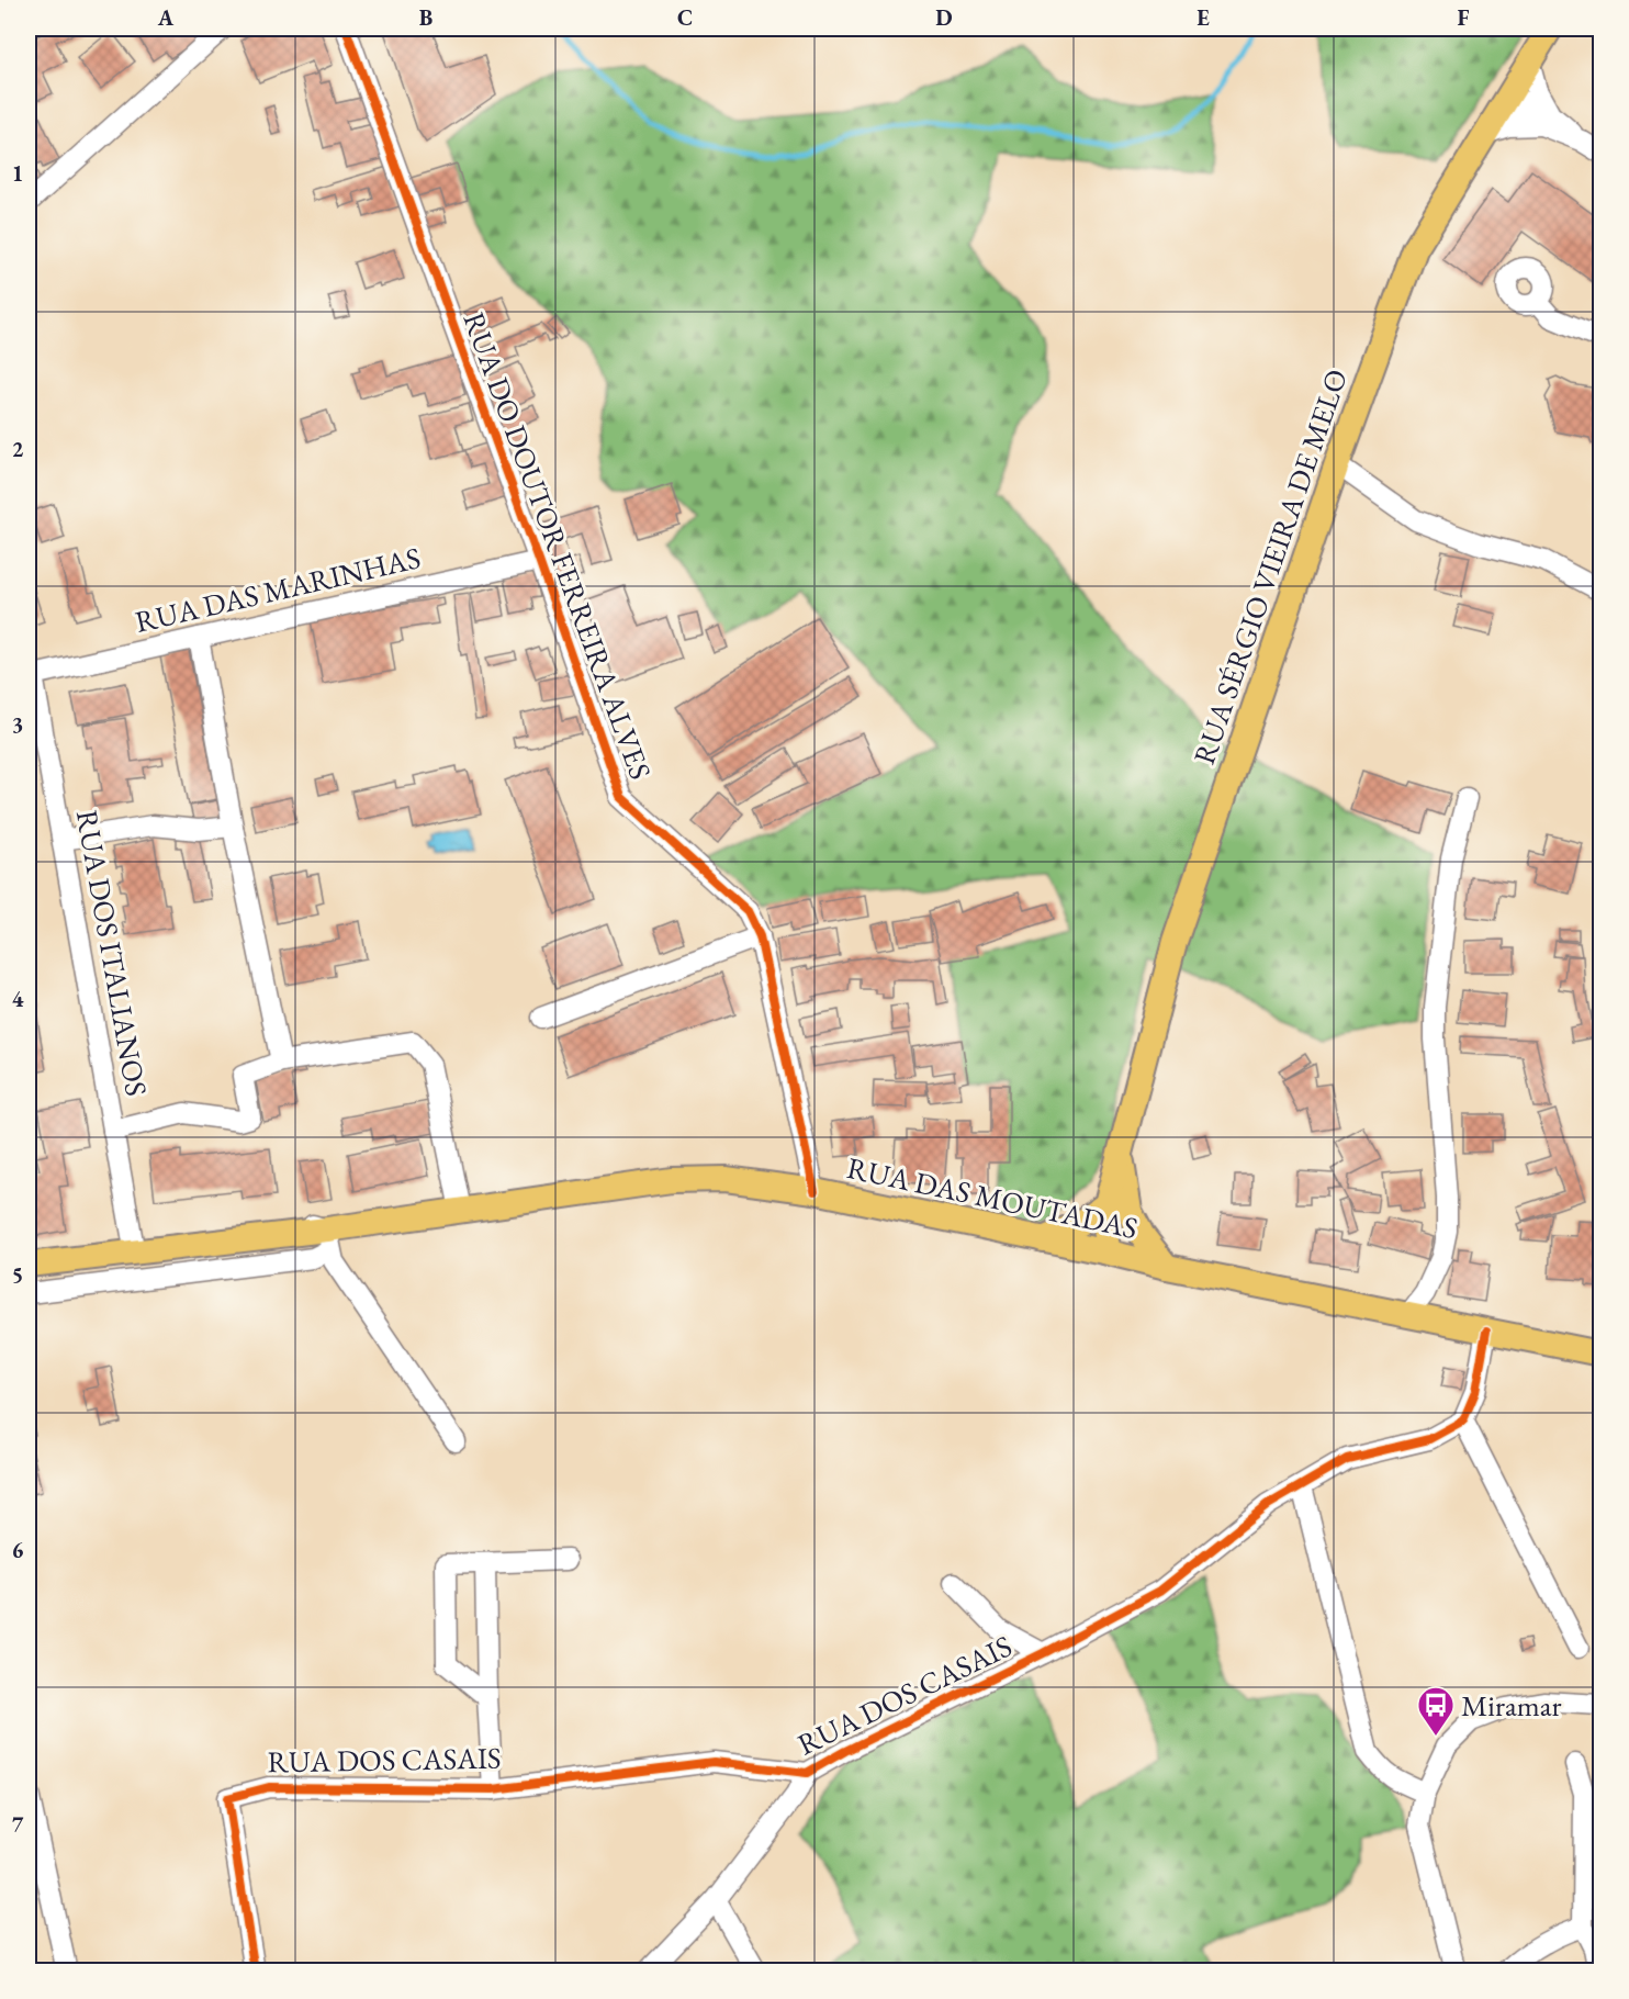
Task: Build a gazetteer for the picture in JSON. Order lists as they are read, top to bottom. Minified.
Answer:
{"streets":{"main road":["RUA SÉRGIO VIEIRA DE MELO","RUA DAS MOUTADAS"],"street":["RUA DO DOUTOR FERREIRA ALVES","RUA DAS MARINHAS","RUA DOS ITALIANOS","RUA DOS CASAIS"]},"crossings":[["RUA DO DOUTOR FERREIRA ALVES","RUA DAS MARINHAS"],["RUA DO DOUTOR FERREIRA ALVES","RUA DAS MOUTADAS"],["RUA SÉRGIO VIEIRA DE MELO","RUA DAS MOUTADAS"],["RUA DAS MARINHAS","RUA DOS ITALIANOS"],["RUA DOS ITALIANOS","RUA DAS MOUTADAS"]],"places":{"bus stop":["Miramar"]},"grid":{"columns":["A","B","C","D","E","F"],"rows":["1","2","3","4","5","6","7"]}}
